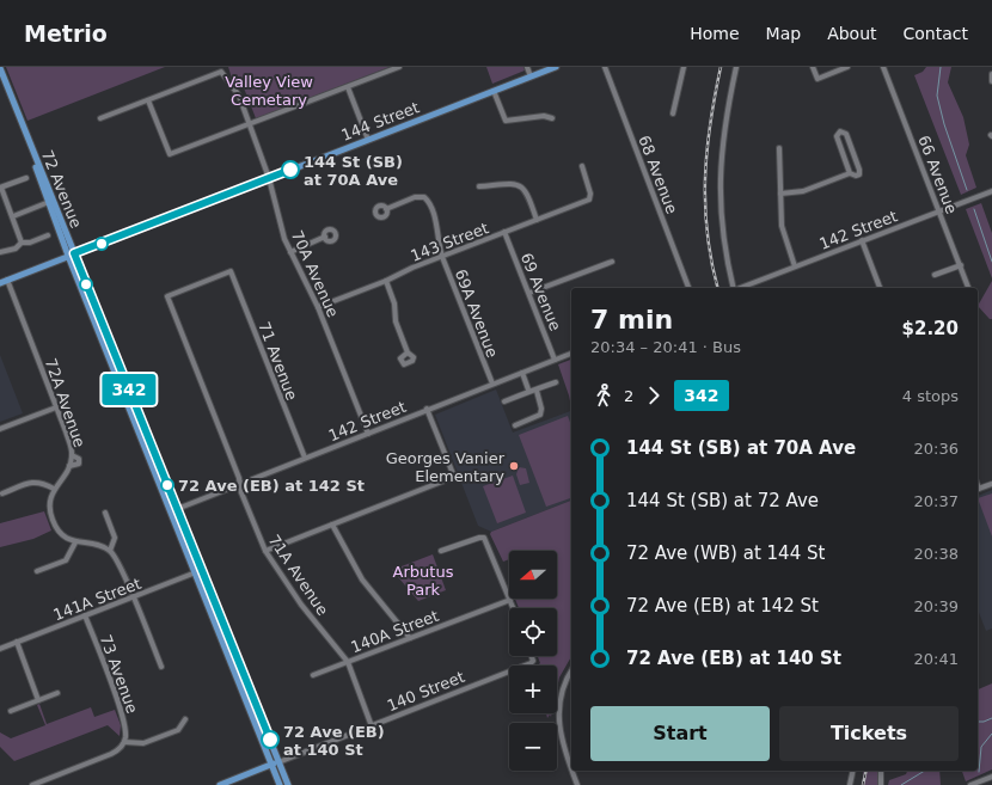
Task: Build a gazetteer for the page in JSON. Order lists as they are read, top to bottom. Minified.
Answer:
{"streets":{"main road":["144 Street","72 Avenue","140 Street"],"street":["68 Avenue","66 Avenue","142 Street","143 Street","70A Avenue","69 Avenue","69A Avenue","71 Avenue","72A Avenue","71A Avenue","141A Street","140A Street","73 Avenue"]},"crossings":[["144 Street","72 Avenue"],["144 Street","70A Avenue"],["144 Street","72A Avenue"],["66 Avenue","142 Street"],["72 Avenue","142 Street"],["72 Avenue","141A Street"],["72 Avenue","140 Street"],["142 Street","70A Avenue"],["142 Street","69 Avenue"],["142 Street","69A Avenue"],["142 Street","71 Avenue"],["142 Street","71A Avenue"],["143 Street","70A Avenue"],["143 Street","69 Avenue"],["143 Street","69A Avenue"],["71 Avenue","71A Avenue"],["71A Avenue","140A Street"],["71A Avenue","140 Street"],["141A Street","73 Avenue"]],"parks":["Valley View Cemetary","Arbutus Park"],"places":["144 St (SB) at 70A Ave","Georges Vanier Elementary","72 Ave (EB) at 142 St","72 Ave (EB) at 140 St"],"lines":["bus line 342"],"north":"left","page":{"header":"Metrio","nav":["Home","Map","About","Contact"],"on_map":"342","heading":["7 min","20:34 – 20:41 · Bus","$2.20"],"legs":["2","342","4 stops"],"list":[{"name":"144 St (SB) at 70A Ave","value":"20:36"},{"name":"144 St (SB) at 72 Ave","value":"20:37"},{"name":"72 Ave (WB) at 144 St","value":"20:38"},{"name":"72 Ave (EB) at 142 St","value":"20:39"},{"name":"72 Ave (EB) at 140 St","value":"20:41"}],"map_buttons":["+","−"],"buttons":["Start","Tickets"]}}
